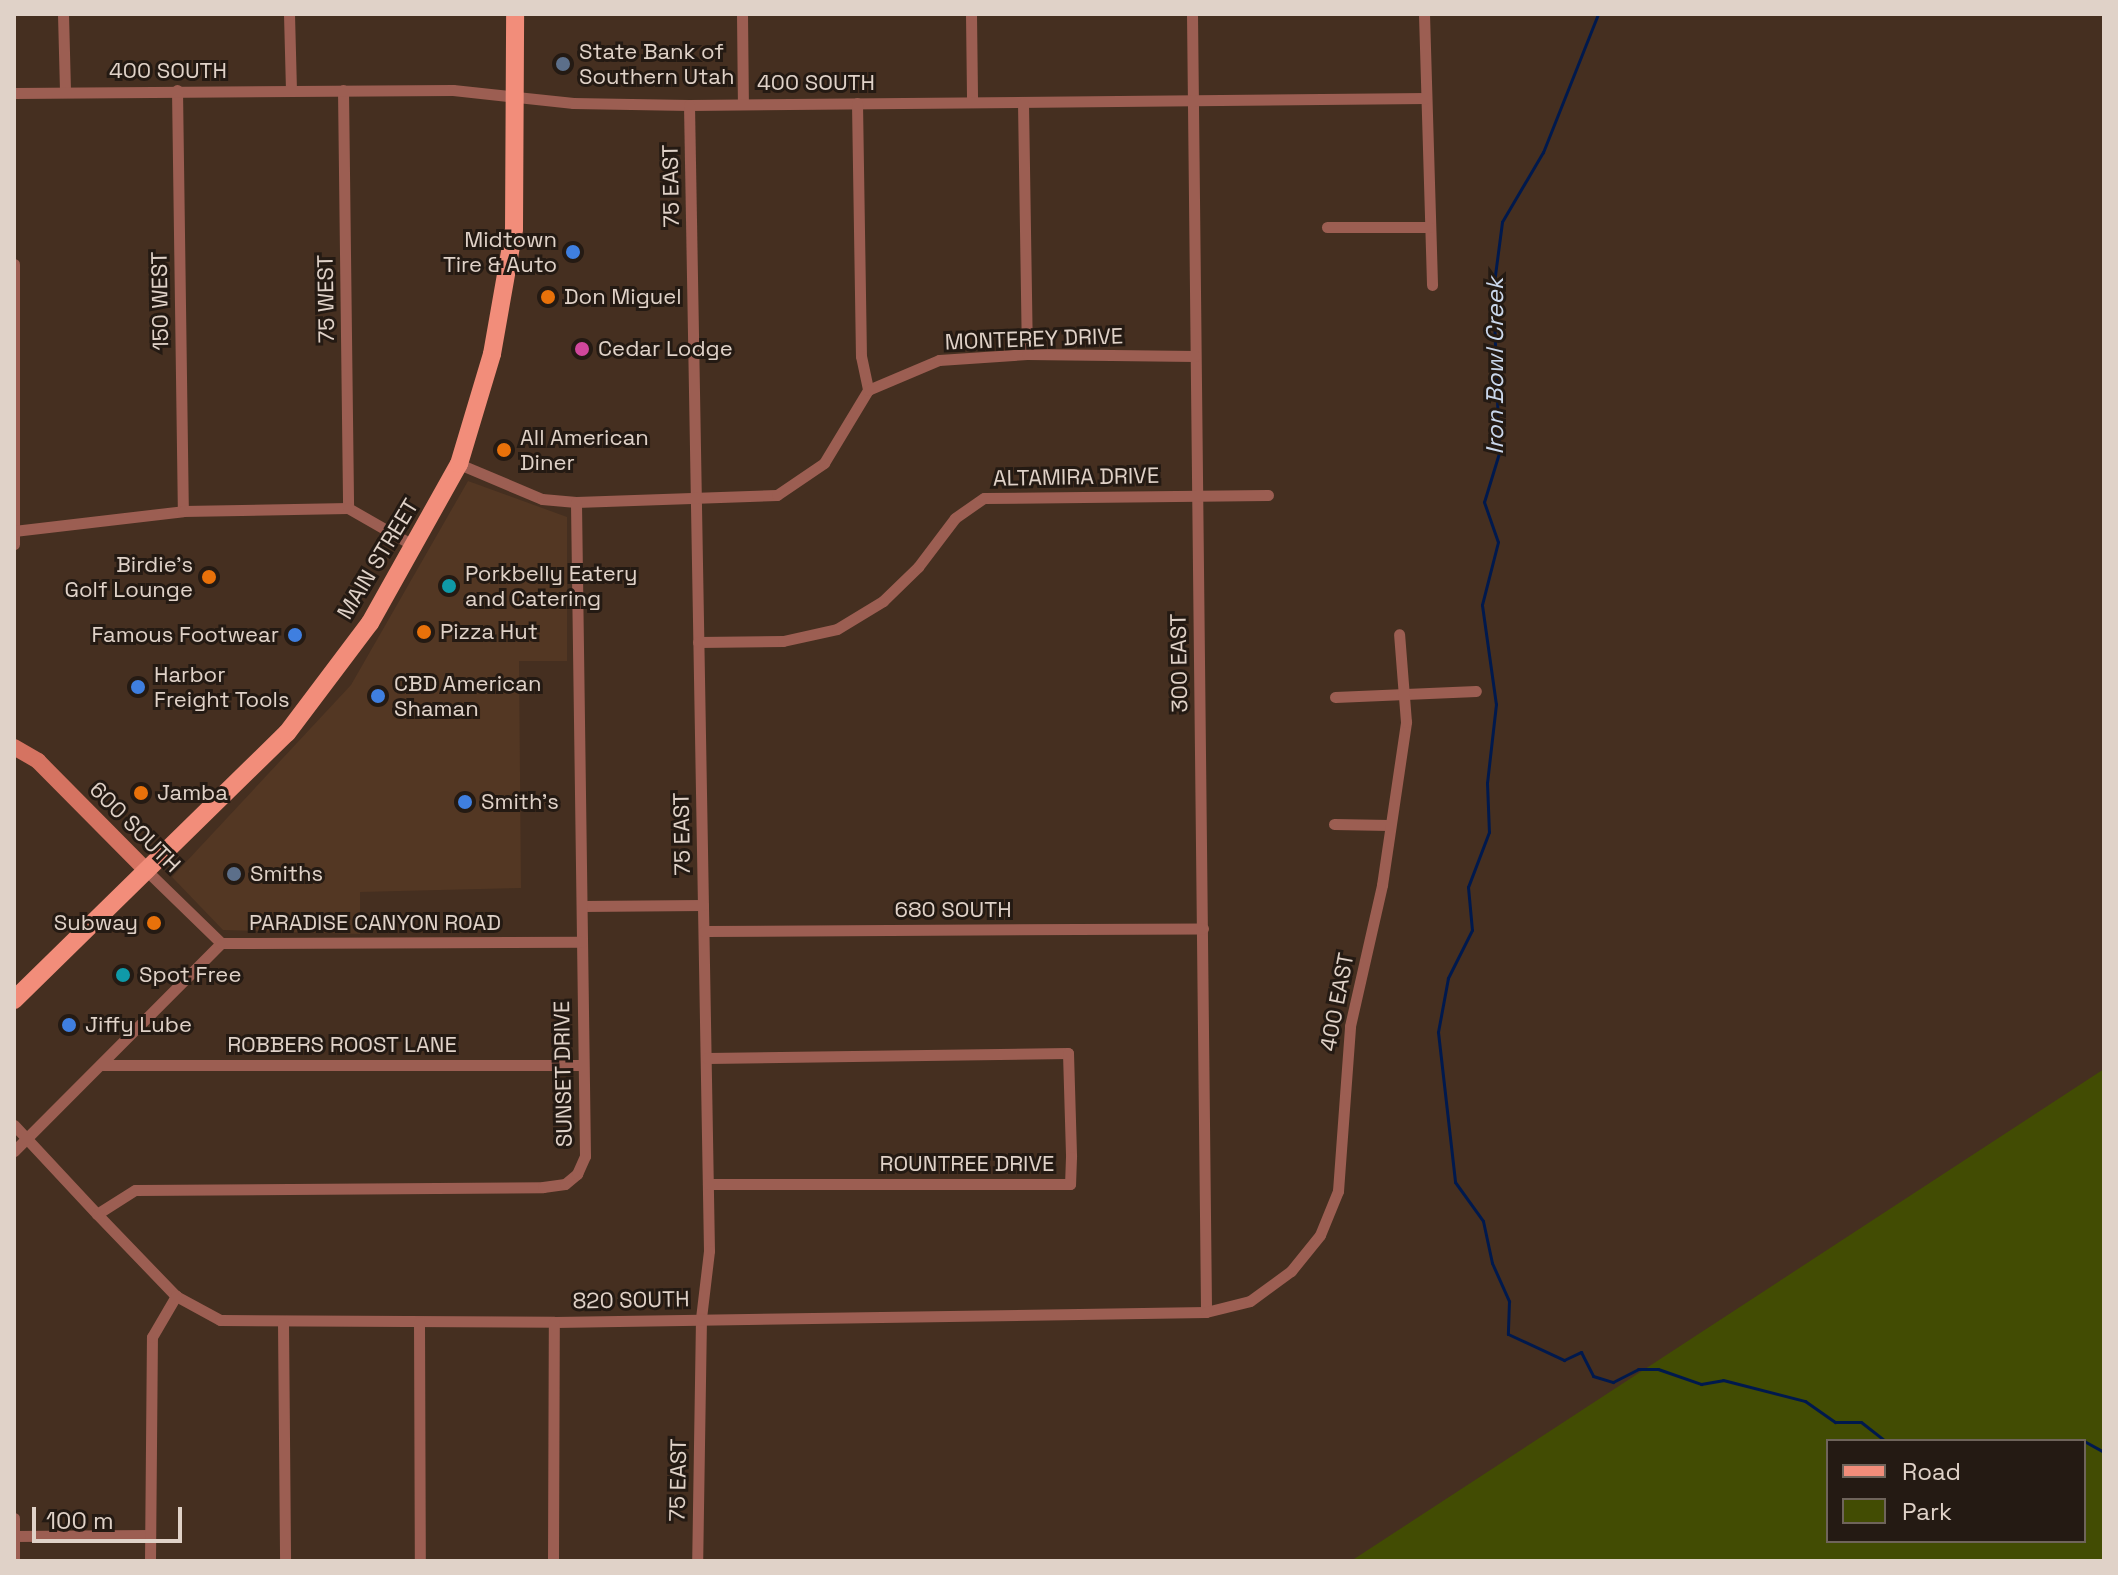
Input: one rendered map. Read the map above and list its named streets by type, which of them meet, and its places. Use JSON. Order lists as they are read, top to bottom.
{
  "streets": {
    "main road": ["MAIN STREET", "600 SOUTH"],
    "street": [
      "400 SOUTH",
      "75 EAST",
      "75 WEST",
      "150 WEST",
      "MONTEREY DRIVE",
      "ALTAMIRA DRIVE",
      "300 EAST",
      "680 SOUTH",
      "PARADISE CANYON ROAD",
      "400 EAST",
      "ROBBERS ROOST LANE",
      "SUNSET DRIVE",
      "ROUNTREE DRIVE",
      "820 SOUTH"
    ]
  },
  "crossings": [
    ["400 SOUTH", "75 EAST"],
    ["400 SOUTH", "75 WEST"],
    ["400 SOUTH", "150 WEST"],
    ["400 SOUTH", "MAIN STREET"],
    ["400 SOUTH", "300 EAST"],
    ["75 EAST", "ALTAMIRA DRIVE"],
    ["75 EAST", "680 SOUTH"],
    ["75 EAST", "ROUNTREE DRIVE"],
    ["75 EAST", "820 SOUTH"],
    ["MONTEREY DRIVE", "300 EAST"],
    ["ALTAMIRA DRIVE", "300 EAST"],
    ["MAIN STREET", "600 SOUTH"],
    ["300 EAST", "680 SOUTH"],
    ["300 EAST", "400 EAST"],
    ["300 EAST", "820 SOUTH"],
    ["600 SOUTH", "PARADISE CANYON ROAD"],
    ["PARADISE CANYON ROAD", "ROBBERS ROOST LANE"],
    ["PARADISE CANYON ROAD", "SUNSET DRIVE"],
    ["400 EAST", "820 SOUTH"],
    ["ROBBERS ROOST LANE", "SUNSET DRIVE"],
    ["SUNSET DRIVE", "820 SOUTH"]
  ],
  "water": ["Iron Bowl Creek"],
  "places": [
    "State Bank of Southern Utah",
    "Midtown Tire & Auto",
    "Don Miguel",
    "Cedar Lodge",
    "All American Diner",
    "Birdie's Golf Lounge",
    "Porkbelly Eatery and Catering",
    "Pizza Hut",
    "Famous Footwear",
    "Harbor Freight Tools",
    "CBD American Shaman",
    "Jamba",
    "Smith's",
    "Smiths",
    "Subway",
    "Spot Free",
    "Jiffy Lube"
  ],
  "legend": ["Road", "Park"],
  "scale_bar": "100 m"
}
